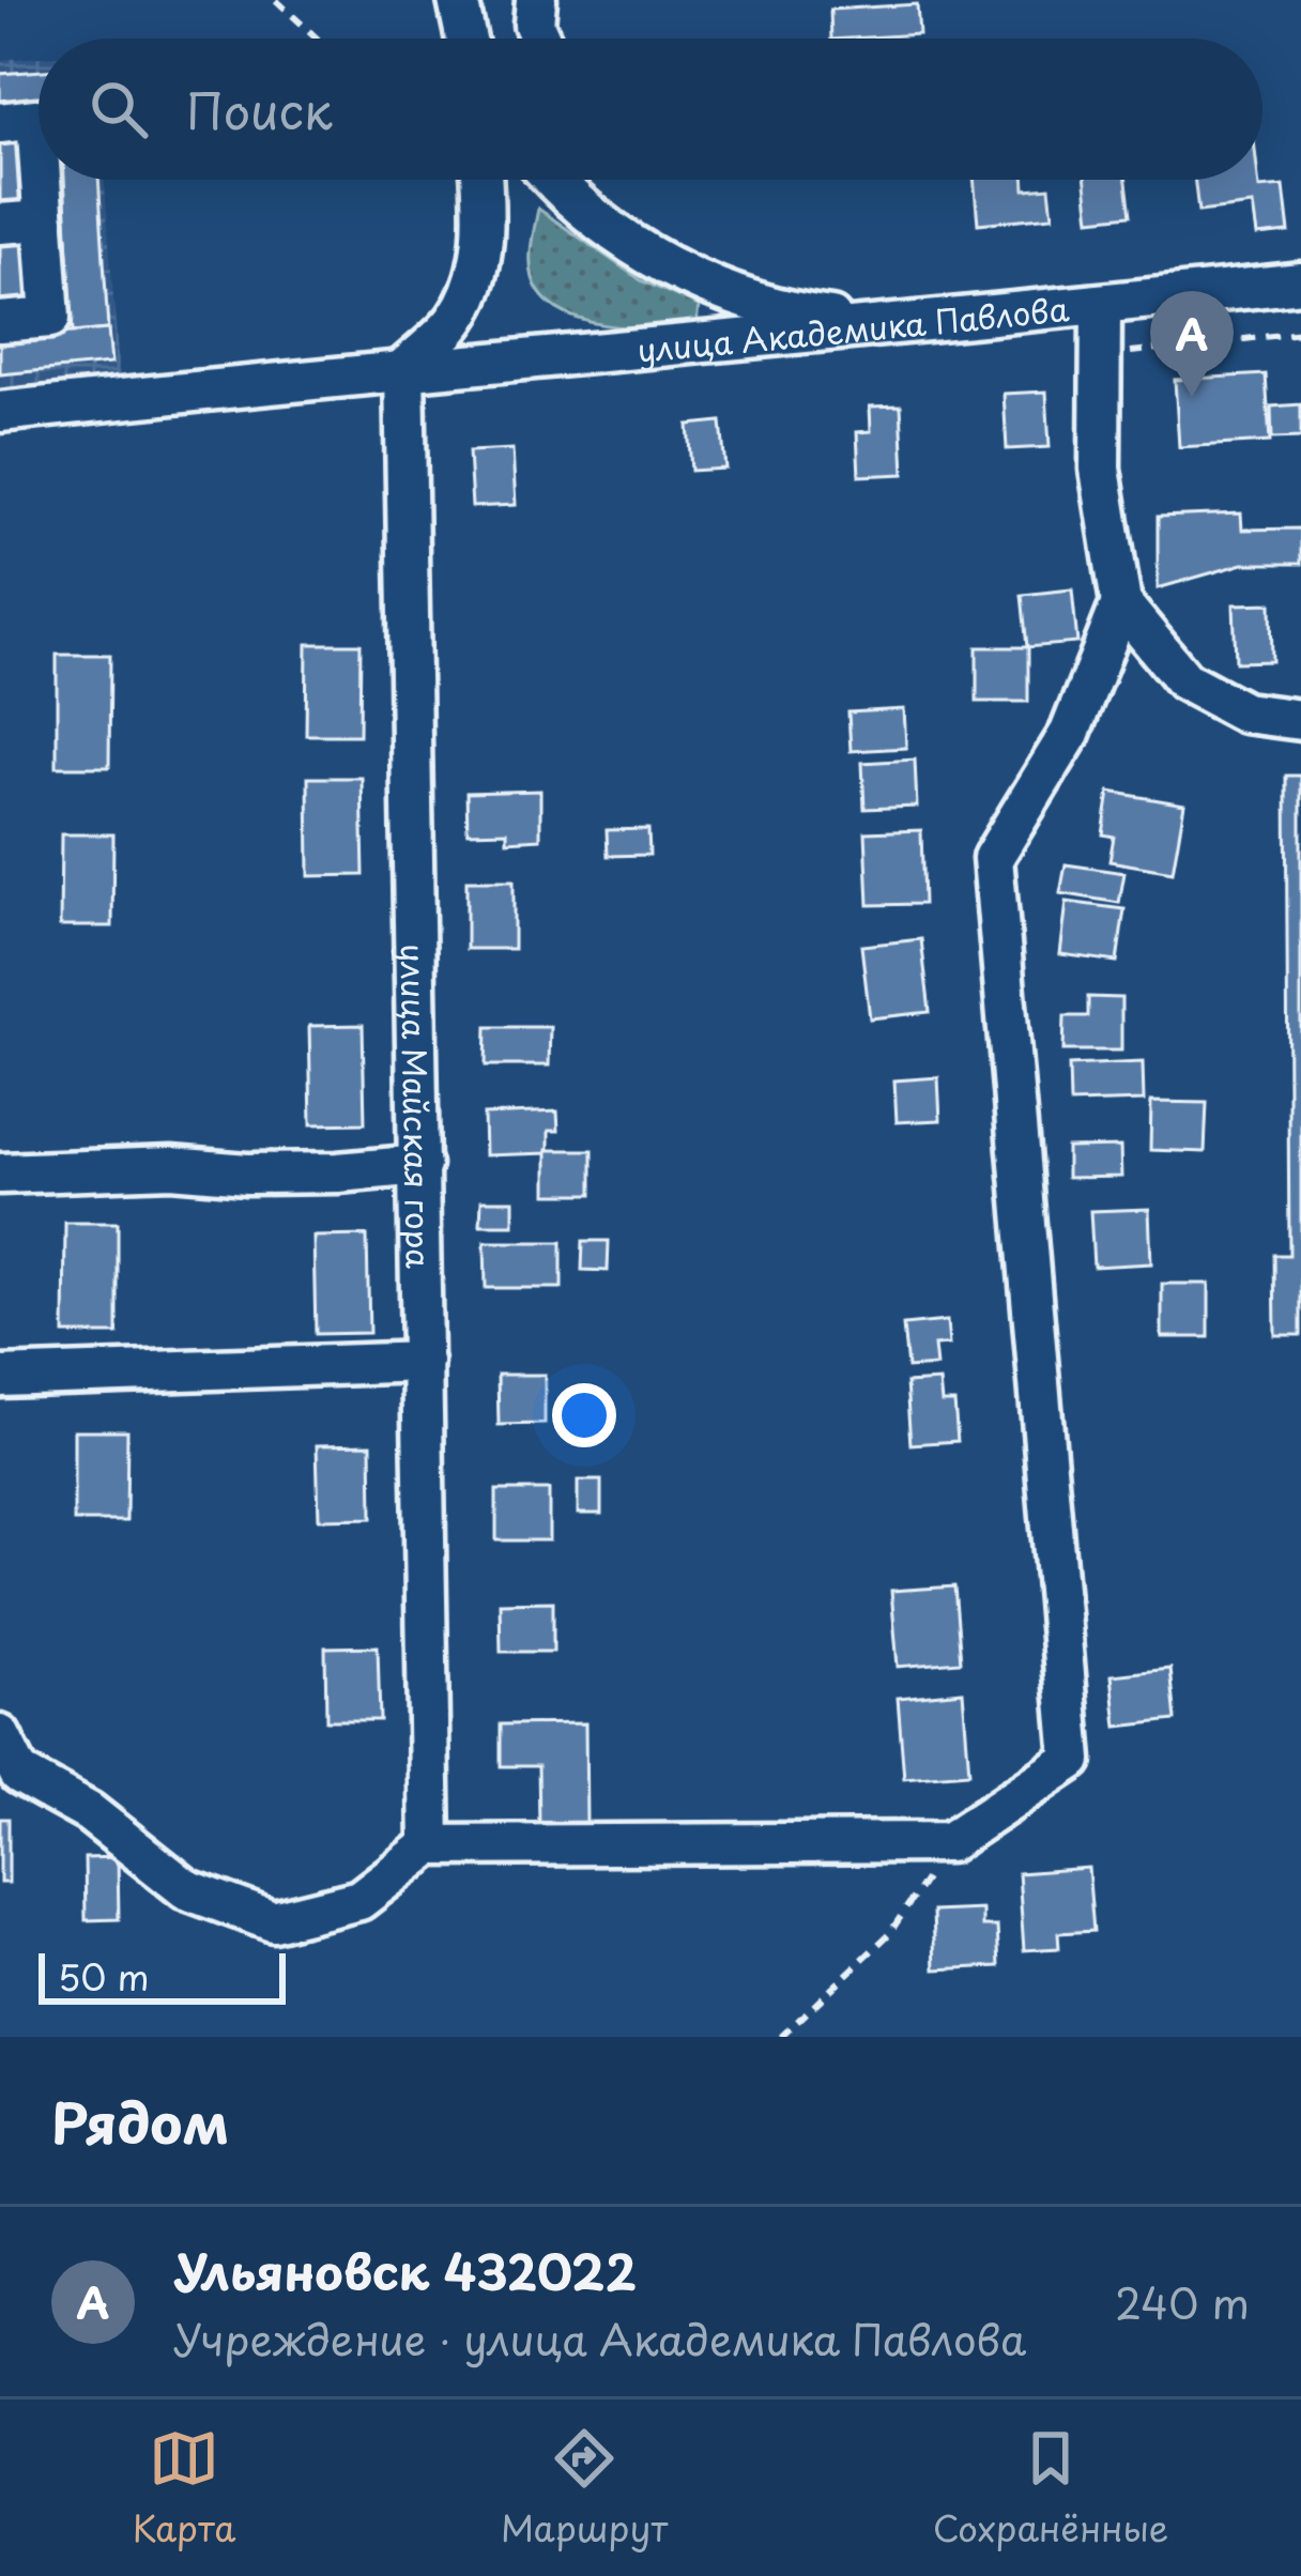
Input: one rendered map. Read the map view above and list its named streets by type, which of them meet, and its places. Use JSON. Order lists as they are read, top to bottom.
{
  "streets": {
    "street": ["улица Академика Павлова", "улица Майская гора"]
  },
  "crossings": [
    ["улица Академика Павлова", "улица Майская гора"]
  ],
  "scale_bar": "50 m",
  "page": {
    "search": "Поиск",
    "pins": "A",
    "scale": "50 m",
    "heading": "Рядом",
    "list": [
      {
        "mark": "A",
        "name": "Ульяновск 432022",
        "note": "Учреждение · улица Академика Павлова",
        "value": "240 m"
      }
    ],
    "nav": ["Карта", "Маршрут", "Сохранённые"]
  }
}
